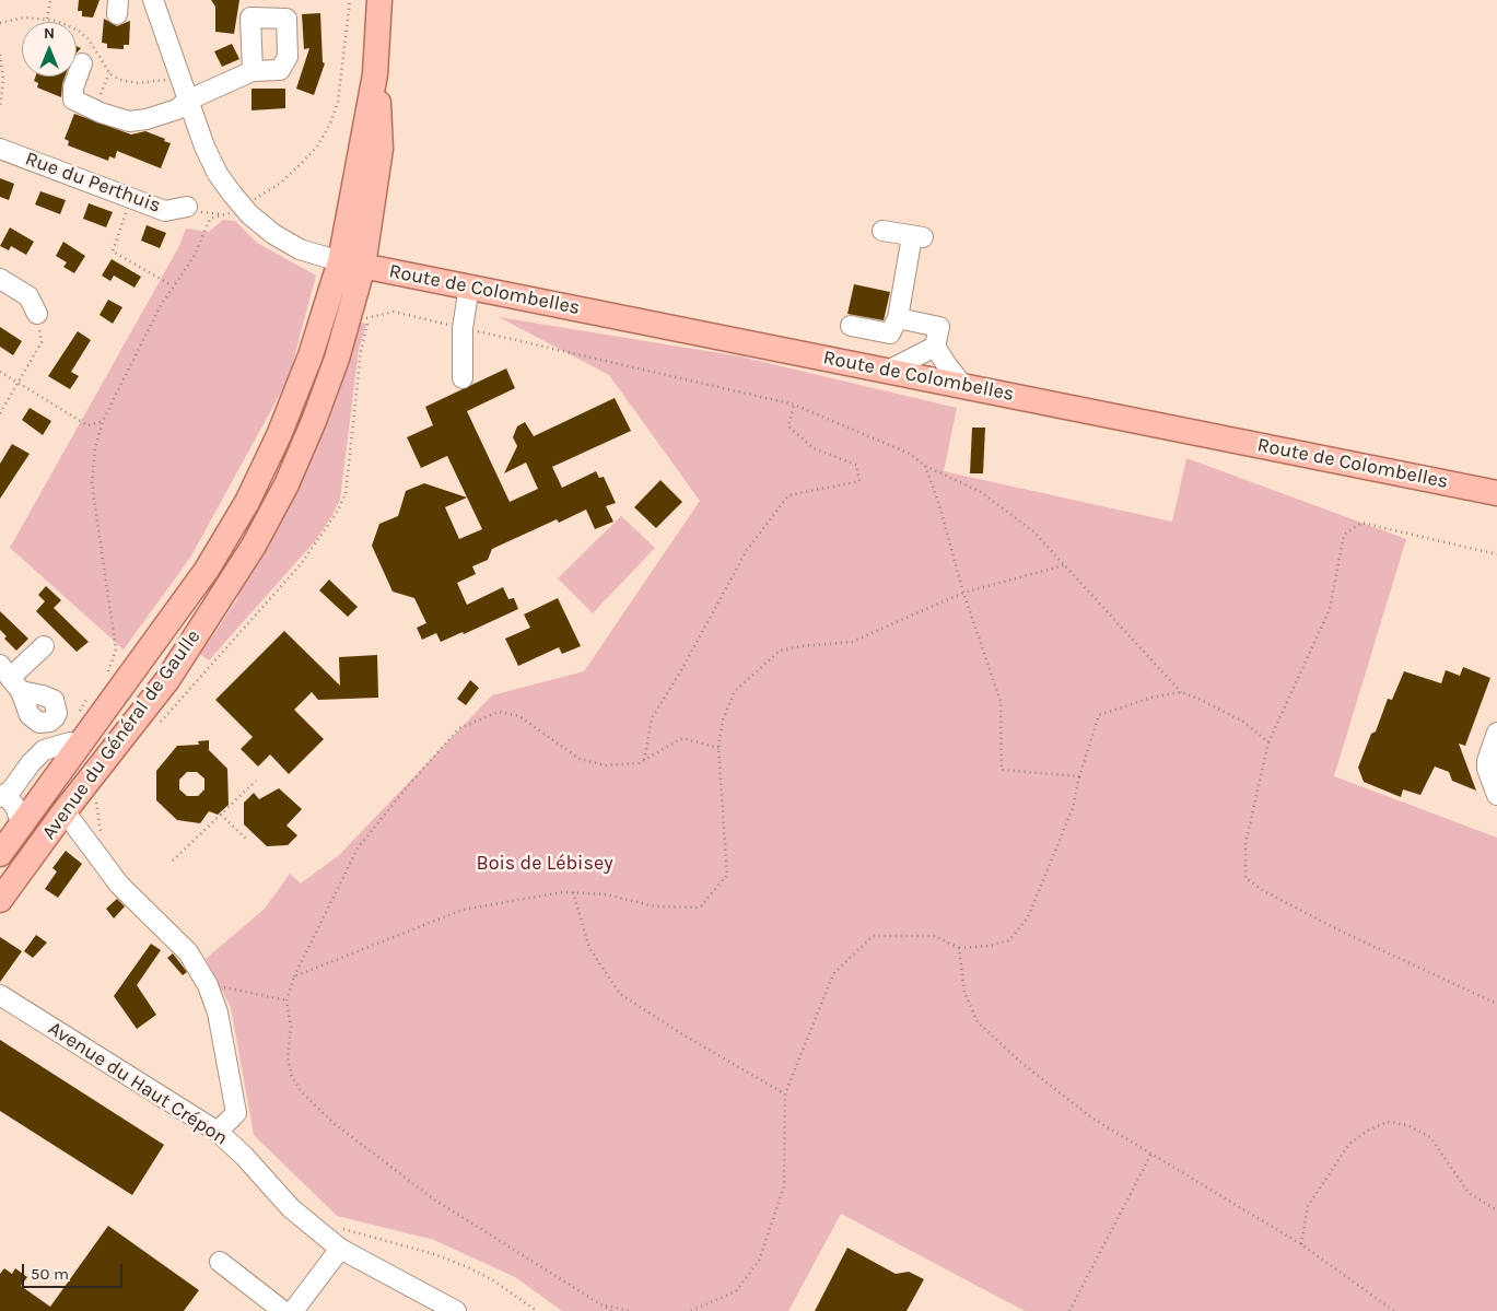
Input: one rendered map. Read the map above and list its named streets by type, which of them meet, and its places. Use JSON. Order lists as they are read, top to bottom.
{
  "streets": {
    "main road": ["Route de Colombelles", "Avenue du Général de Gaulle"],
    "street": ["Rue du Perthuis", "Avenue du Haut Crépon"]
  },
  "crossings": [
    ["Route de Colombelles", "Avenue du Général de Gaulle"]
  ],
  "parks": ["Bois de Lébisey"],
  "scale_bar": "50 m",
  "north": "top"
}
